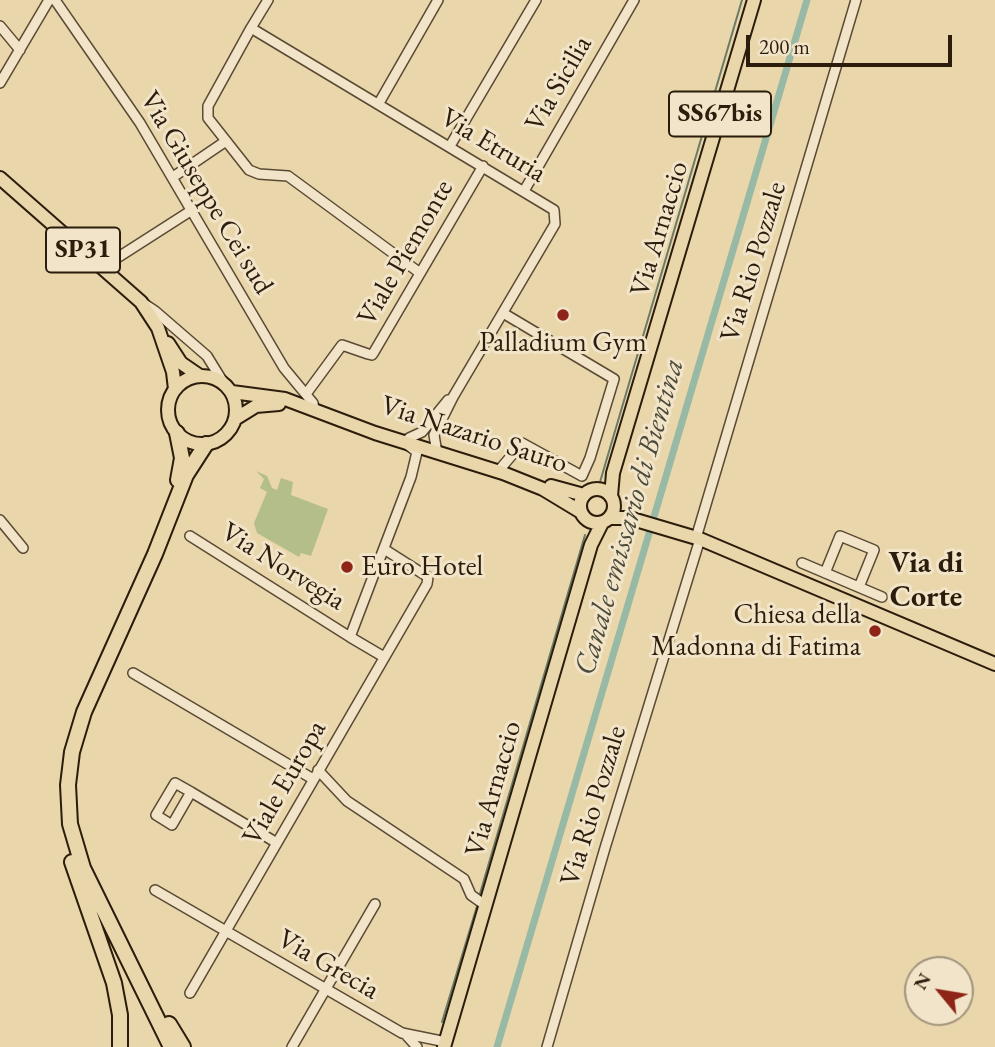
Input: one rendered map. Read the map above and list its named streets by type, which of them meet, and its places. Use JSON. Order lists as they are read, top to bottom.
{
  "streets": {
    "main road": [
      "SS67bis",
      "Via Arnaccio",
      "SP31",
      "Via Nazario Sauro"
    ],
    "street": [
      "Via Sicilia",
      "Via Etruria",
      "Via Giuseppe Cei sud",
      "Viale Piemonte",
      "Via Rio Pozzale",
      "Via Norvegia",
      "Viale Europa",
      "Via Grecia"
    ]
  },
  "crossings": [
    ["Via Sicilia", "Via Etruria"],
    ["SS67bis", "Via Arnaccio"],
    ["SS67bis", "Via Nazario Sauro"],
    ["Via Etruria", "Viale Piemonte"],
    ["Via Etruria", "Via Nazario Sauro"],
    ["Via Giuseppe Cei sud", "Viale Piemonte"],
    ["Via Giuseppe Cei sud", "Via Nazario Sauro"],
    ["Via Arnaccio", "Via Nazario Sauro"],
    ["Via Arnaccio", "Via Grecia"],
    ["Viale Piemonte", "Via Nazario Sauro"],
    ["Viale Europa", "Via Grecia"]
  ],
  "districts": ["Via di Corte"],
  "water": ["Canale emissario di Bientina"],
  "places": ["Palladium Gym", "Euro Hotel", "Chiesa della Madonna di Fatima"],
  "scale_bar": "200 m",
  "north": "top left"
}
